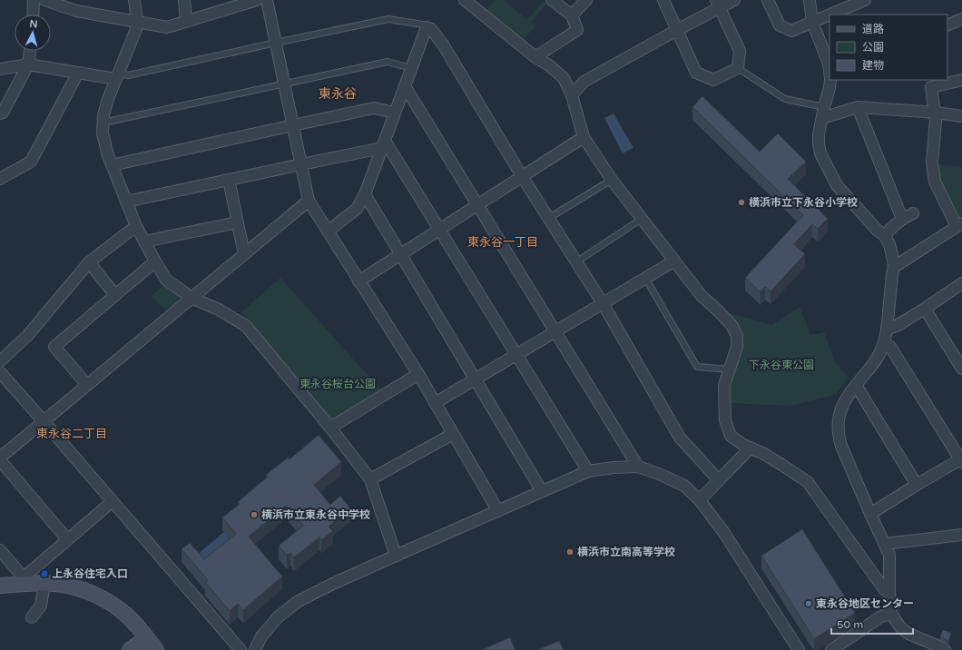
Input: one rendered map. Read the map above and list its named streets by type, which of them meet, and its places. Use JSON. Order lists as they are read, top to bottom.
{
  "districts": ["東永谷", "東永谷一丁目", "東永谷二丁目"],
  "parks": ["下永谷東公園", "東永谷桜台公園"],
  "places": {
    "other": [
      "横浜市立下永谷小学校",
      "横浜市立東永谷中学校",
      "横浜市立南高等学校",
      "東永谷地区センター"
    ],
    "transit": ["上永谷住宅入口"]
  },
  "legend": ["道路", "公園", "建物"],
  "scale_bar": "50 m",
  "north": "top"
}
